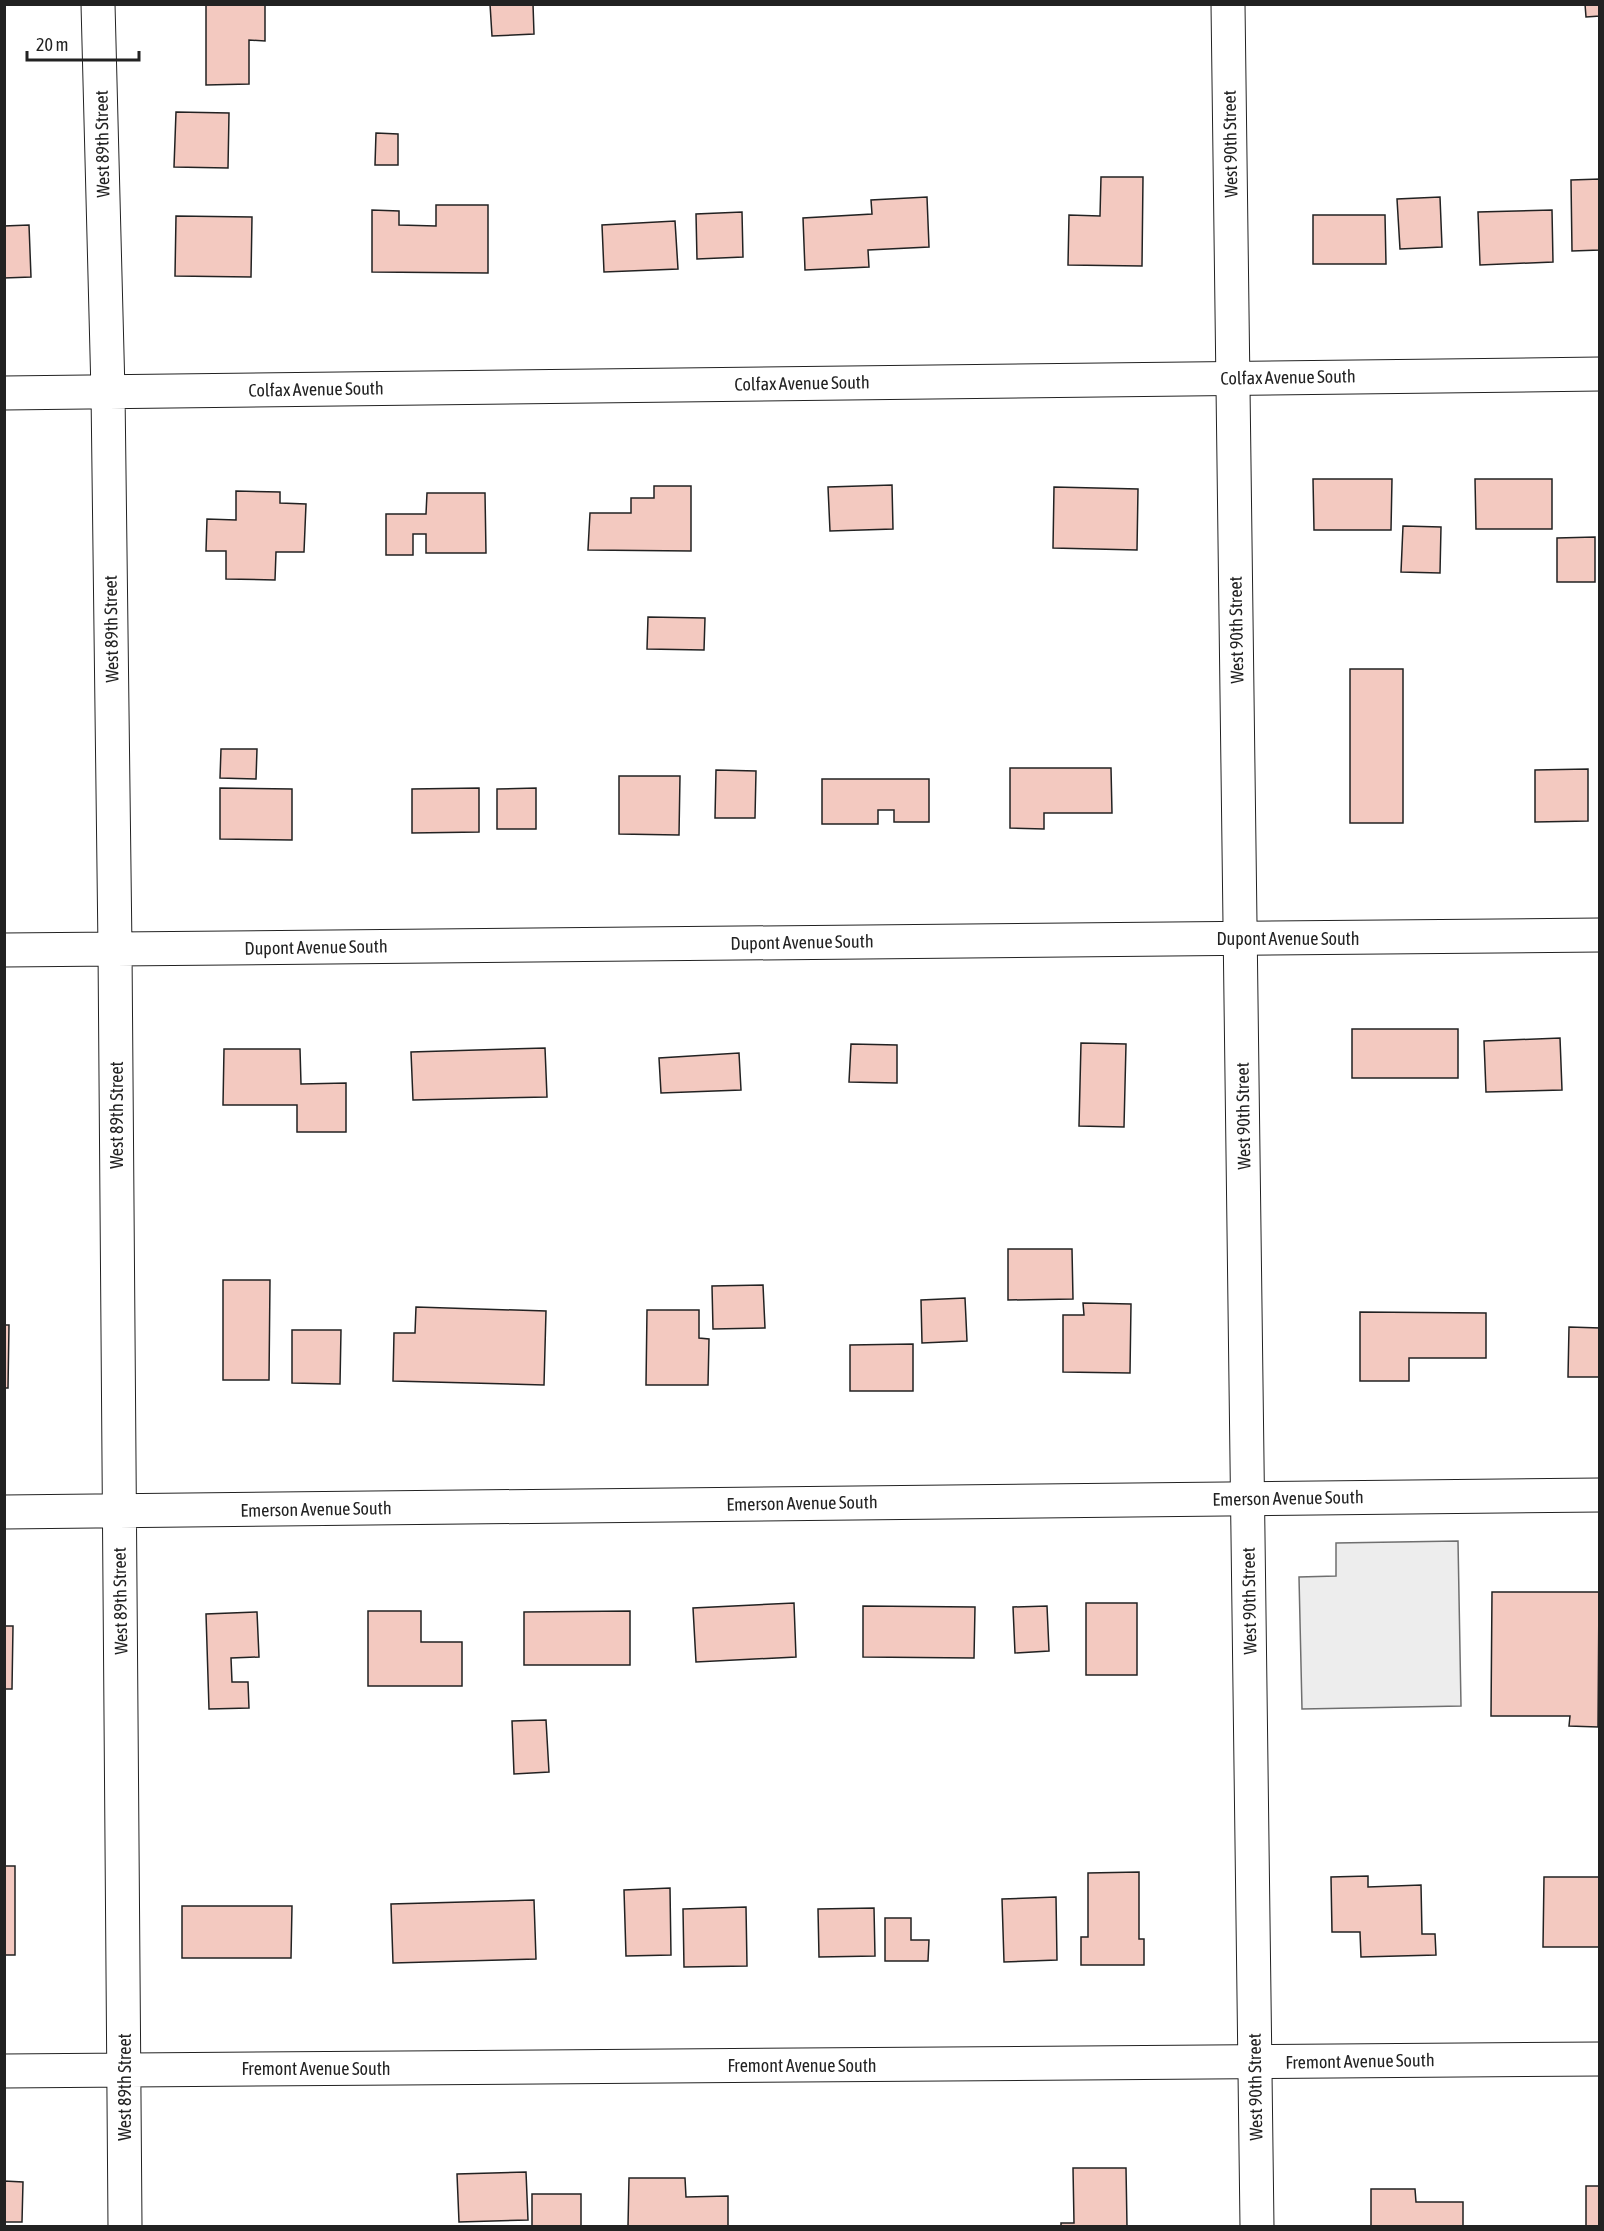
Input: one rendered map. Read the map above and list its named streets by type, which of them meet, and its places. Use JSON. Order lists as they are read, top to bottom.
{
  "streets": {
    "street": [
      "West 89th Street",
      "West 90th Street",
      "Colfax Avenue South",
      "Dupont Avenue South",
      "Emerson Avenue South",
      "Fremont Avenue South"
    ]
  },
  "crossings": [
    ["West 89th Street", "Colfax Avenue South"],
    ["West 89th Street", "Dupont Avenue South"],
    ["West 89th Street", "Emerson Avenue South"],
    ["West 89th Street", "Fremont Avenue South"],
    ["West 90th Street", "Colfax Avenue South"],
    ["West 90th Street", "Dupont Avenue South"],
    ["West 90th Street", "Emerson Avenue South"],
    ["West 90th Street", "Fremont Avenue South"]
  ],
  "scale_bar": "20 m"
}
